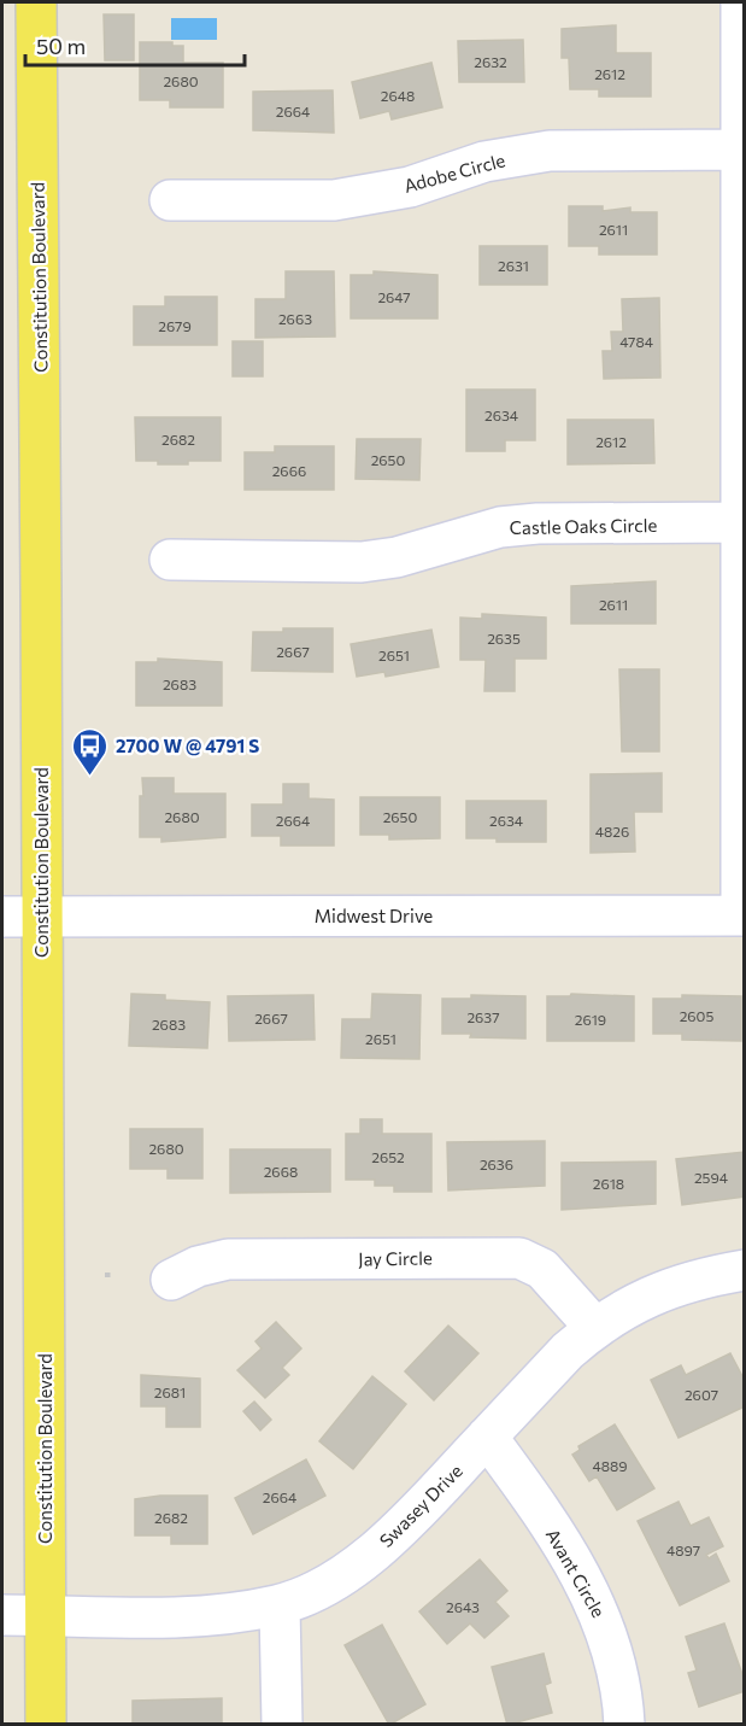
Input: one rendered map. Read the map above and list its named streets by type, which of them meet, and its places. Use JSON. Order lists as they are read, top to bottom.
{
  "streets": {
    "main road": ["Constitution Boulevard"],
    "street": [
      "Adobe Circle",
      "Castle Oaks Circle",
      "Midwest Drive",
      "Jay Circle",
      "Swasey Drive",
      "Avant Circle"
    ]
  },
  "crossings": [
    ["Constitution Boulevard", "Midwest Drive"],
    ["Constitution Boulevard", "Swasey Drive"],
    ["Jay Circle", "Swasey Drive"],
    ["Swasey Drive", "Avant Circle"]
  ],
  "places": {
    "bus stop": ["2700 W @ 4791 S"]
  },
  "house_numbers": [
    "2632",
    "2612",
    "2680",
    "2648",
    "2664",
    "2611",
    "2631",
    "2647",
    "2663",
    "2679",
    "4784",
    "2634",
    "2682",
    "2612",
    "2650",
    "2666",
    "2611",
    "2635",
    "2667",
    "2651",
    "2683",
    "2680",
    "2650",
    "2664",
    "2634",
    "4826",
    "2605",
    "2637",
    "2667",
    "2619",
    "2683",
    "2651",
    "2680",
    "2652",
    "2636",
    "2668",
    "2594",
    "2618",
    "2681",
    "2607",
    "4889",
    "2664",
    "2682",
    "4897",
    "2643"
  ],
  "scale_bar": "50 m"
}
